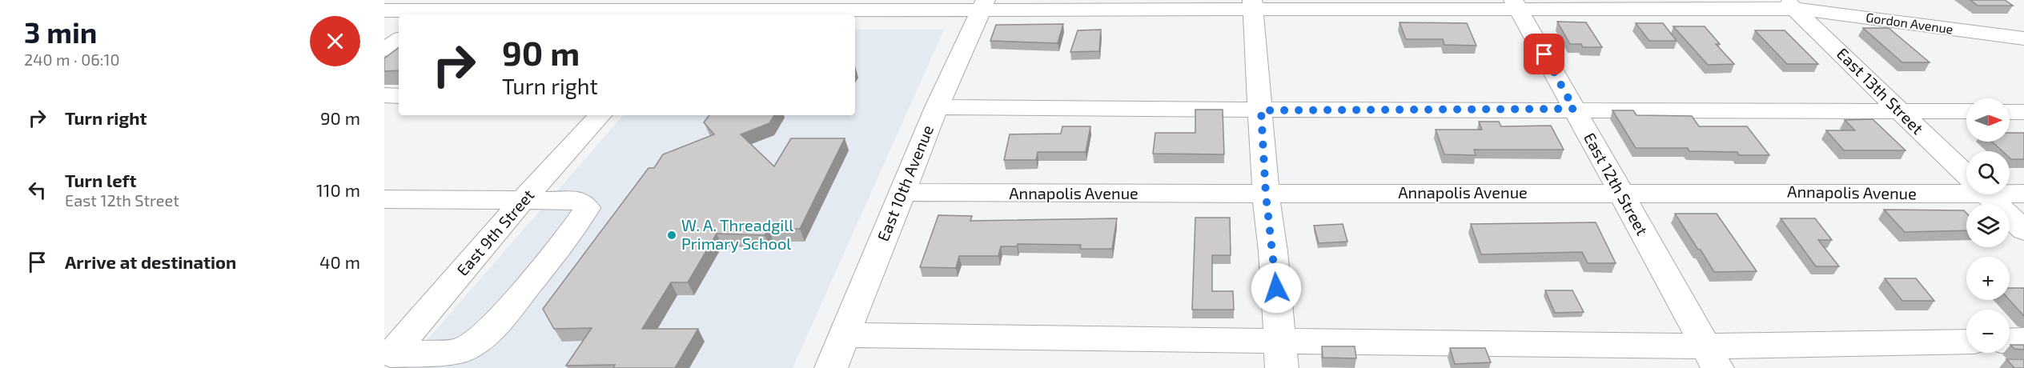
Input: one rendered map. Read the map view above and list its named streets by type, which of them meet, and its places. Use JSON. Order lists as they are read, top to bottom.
{
  "streets": {
    "street": [
      "Gordon Avenue",
      "East 13th Street",
      "East 10th Avenue",
      "East 12th Street",
      "Annapolis Avenue",
      "East 9th Street"
    ]
  },
  "crossings": [
    ["Gordon Avenue", "East 13th Street"],
    ["Gordon Avenue", "East 10th Avenue"],
    ["Gordon Avenue", "East 12th Street"],
    ["East 10th Avenue", "Annapolis Avenue"],
    ["East 12th Street", "Annapolis Avenue"]
  ],
  "places": ["W. A. Threadgill Primary School"],
  "north": "right",
  "page": {
    "heading": ["3 min", "240 m · 06:10"],
    "turn": ["90 m", "Turn right"],
    "list": [
      {
        "name": "Turn right",
        "value": "90 m"
      },
      {
        "name": "Turn left",
        "note": "East 12th Street",
        "value": "110 m"
      },
      {
        "name": "Arrive at destination",
        "value": "40 m"
      }
    ],
    "map_buttons": ["+", "−"]
  }
}
